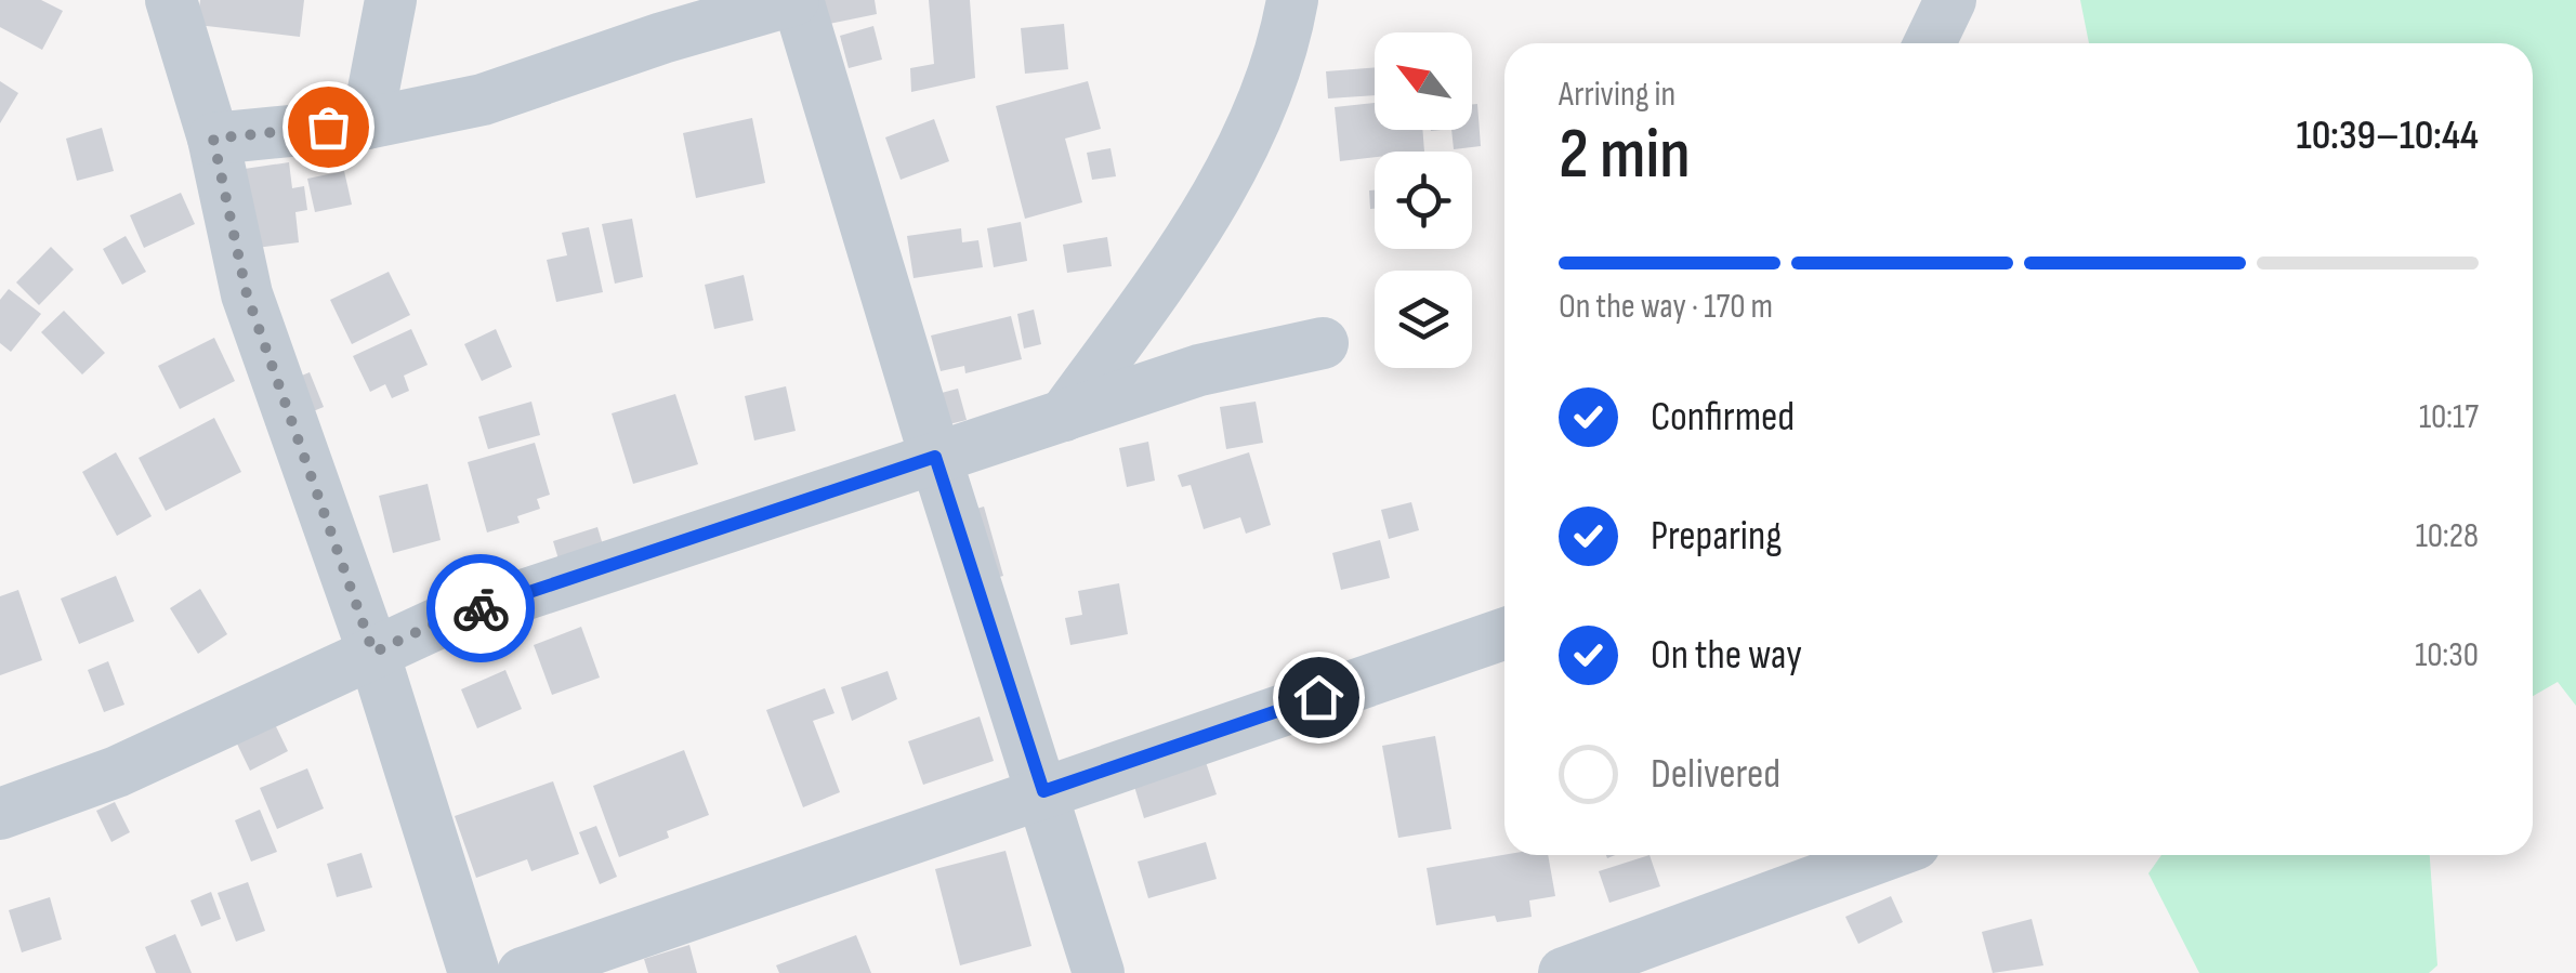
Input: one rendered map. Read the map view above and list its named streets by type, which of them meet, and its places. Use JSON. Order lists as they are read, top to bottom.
{
  "north": "top left",
  "page": {
    "heading": ["2 min", "Arriving in", "10:39–10:44"],
    "bar": "On the way · 170 m",
    "list": [
      ["Confirmed", "10:17"],
      ["Preparing", "10:28"],
      ["On the way", "10:30"],
      "Delivered"
    ]
  }
}
